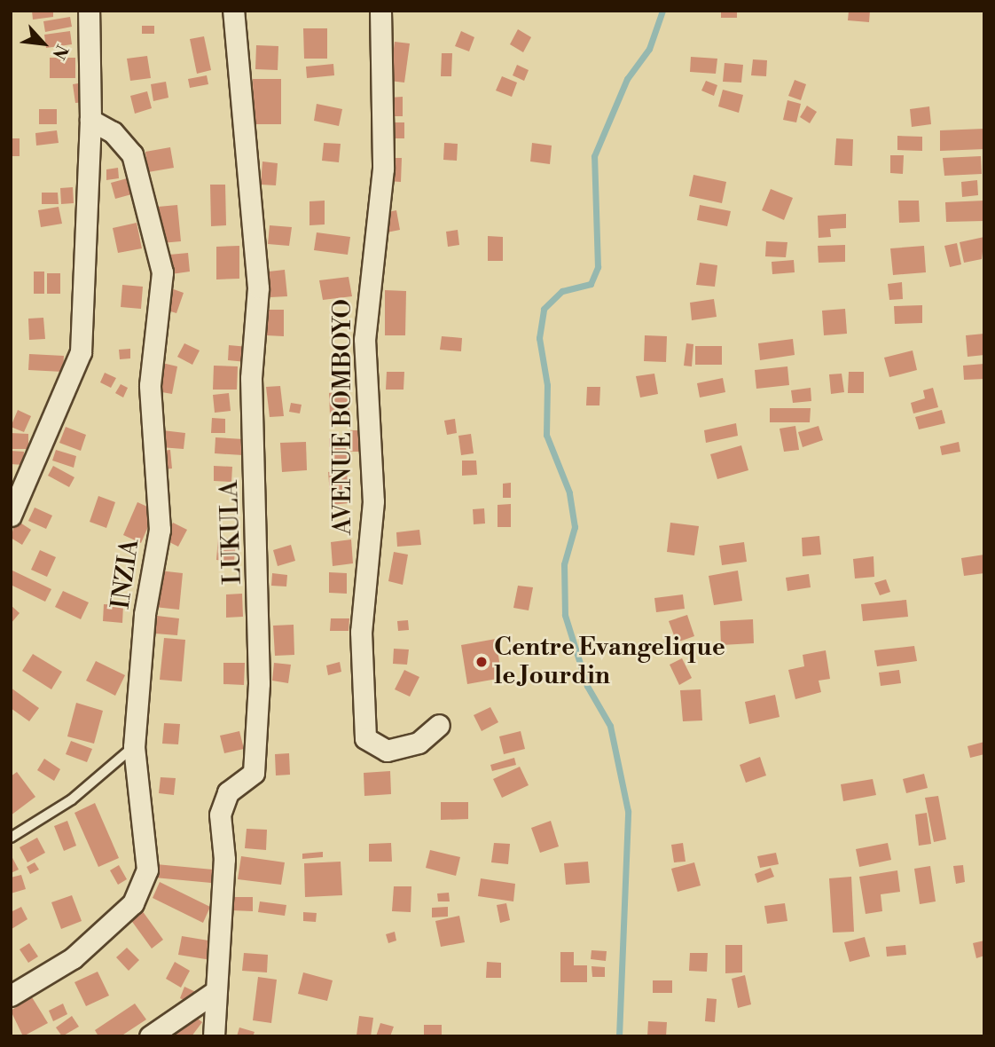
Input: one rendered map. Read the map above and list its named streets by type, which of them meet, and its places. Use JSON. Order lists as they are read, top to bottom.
{
  "streets": {
    "street": ["AVENUE BOMBOYO", "LUKULA", "INZIA"]
  },
  "places": ["Centre Evangelique le Jourdin"],
  "north": "bottom right"
}
